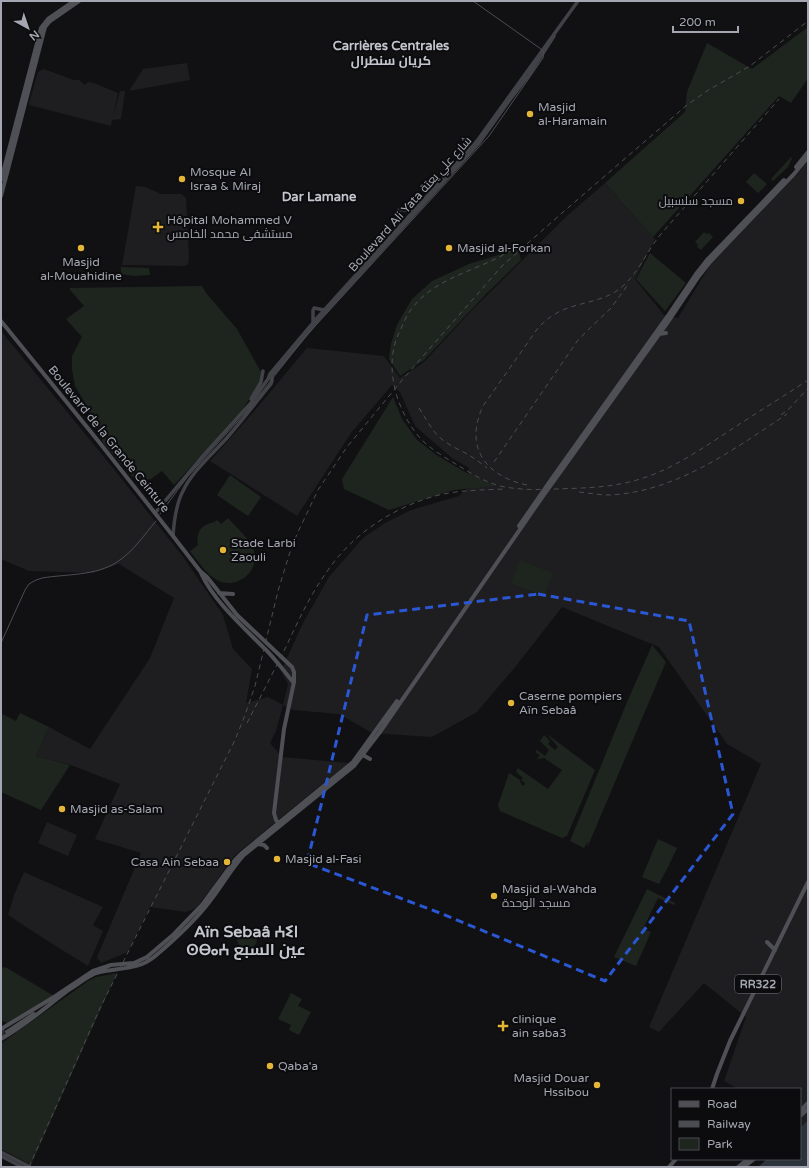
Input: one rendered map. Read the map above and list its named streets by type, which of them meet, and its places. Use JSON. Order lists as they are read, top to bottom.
{
  "streets": {
    "main road": ["Boulevard Ali Yata شارع علي يعتة", "Boulevard de la Grande Ceinture", "RR322"]
  },
  "crossings": [
    ["Boulevard Ali Yata شارع علي يعتة", "Boulevard de la Grande Ceinture"]
  ],
  "districts": ["Carrières Centrales كريان سنطرال", "Dar Lamane", "Aïn Sebaâ ⵄⵉⵏ ⵙⴱⴰⵄ عين السبع"],
  "places": {
    "other": [
      "Masjid al-Haramain",
      "Mosque Al Israa & Miraj",
      "مسجد سلسبيل",
      "Masjid al-Mouahidine",
      "Masjid al-Forkan",
      "Stade Larbi Zaouli",
      "Caserne pompiers Aïn Sebaâ",
      "Masjid as-Salam",
      "Masjid al-Fasi",
      "Casa Ain Sebaa",
      "Masjid al-Wahda مسجد الوحدة",
      "Qaba'a",
      "Masjid Douar Hssibou"
    ],
    "health": ["Hôpital Mohammed V مستشفى محمد الخامس", "clinique ain saba3"]
  },
  "legend": ["Road", "Railway", "Park"],
  "scale_bar": "200 m",
  "north": "bottom right"
}
